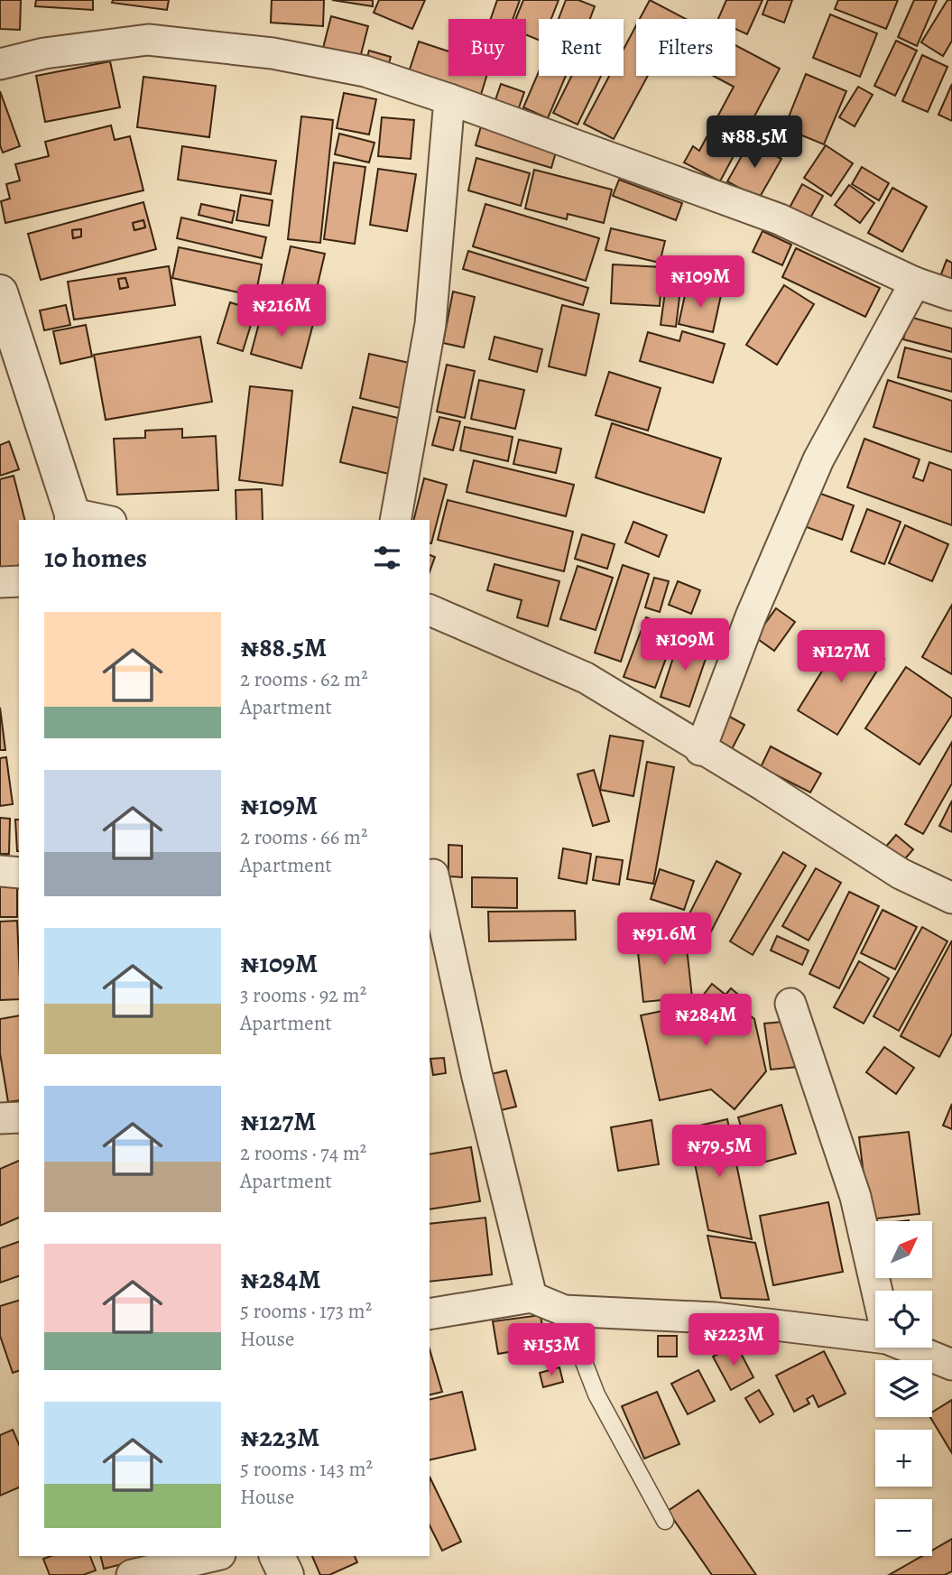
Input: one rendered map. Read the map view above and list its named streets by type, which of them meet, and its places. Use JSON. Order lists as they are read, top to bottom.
{
  "north": "top right",
  "page": {
    "chip": ["Buy", "Rent", "Filters"],
    "price": [
      "₦88.5M",
      "₦109M",
      "₦216M",
      "₦109M",
      "₦127M",
      "₦91.6M",
      "₦284M",
      "₦79.5M",
      "₦223M",
      "₦153M"
    ],
    "heading": "10 homes",
    "list": [
      {
        "name": "₦88.5M",
        "note": "2 rooms · 62 m² · Apartment"
      },
      {
        "name": "₦109M",
        "note": "2 rooms · 66 m² · Apartment"
      },
      {
        "name": "₦109M",
        "note": "3 rooms · 92 m² · Apartment"
      },
      {
        "name": "₦127M",
        "note": "2 rooms · 74 m² · Apartment"
      },
      {
        "name": "₦284M",
        "note": "5 rooms · 173 m² · House"
      },
      {
        "name": "₦223M",
        "note": "5 rooms · 143 m² · House"
      }
    ],
    "map_buttons": ["+", "−"]
  }
}
